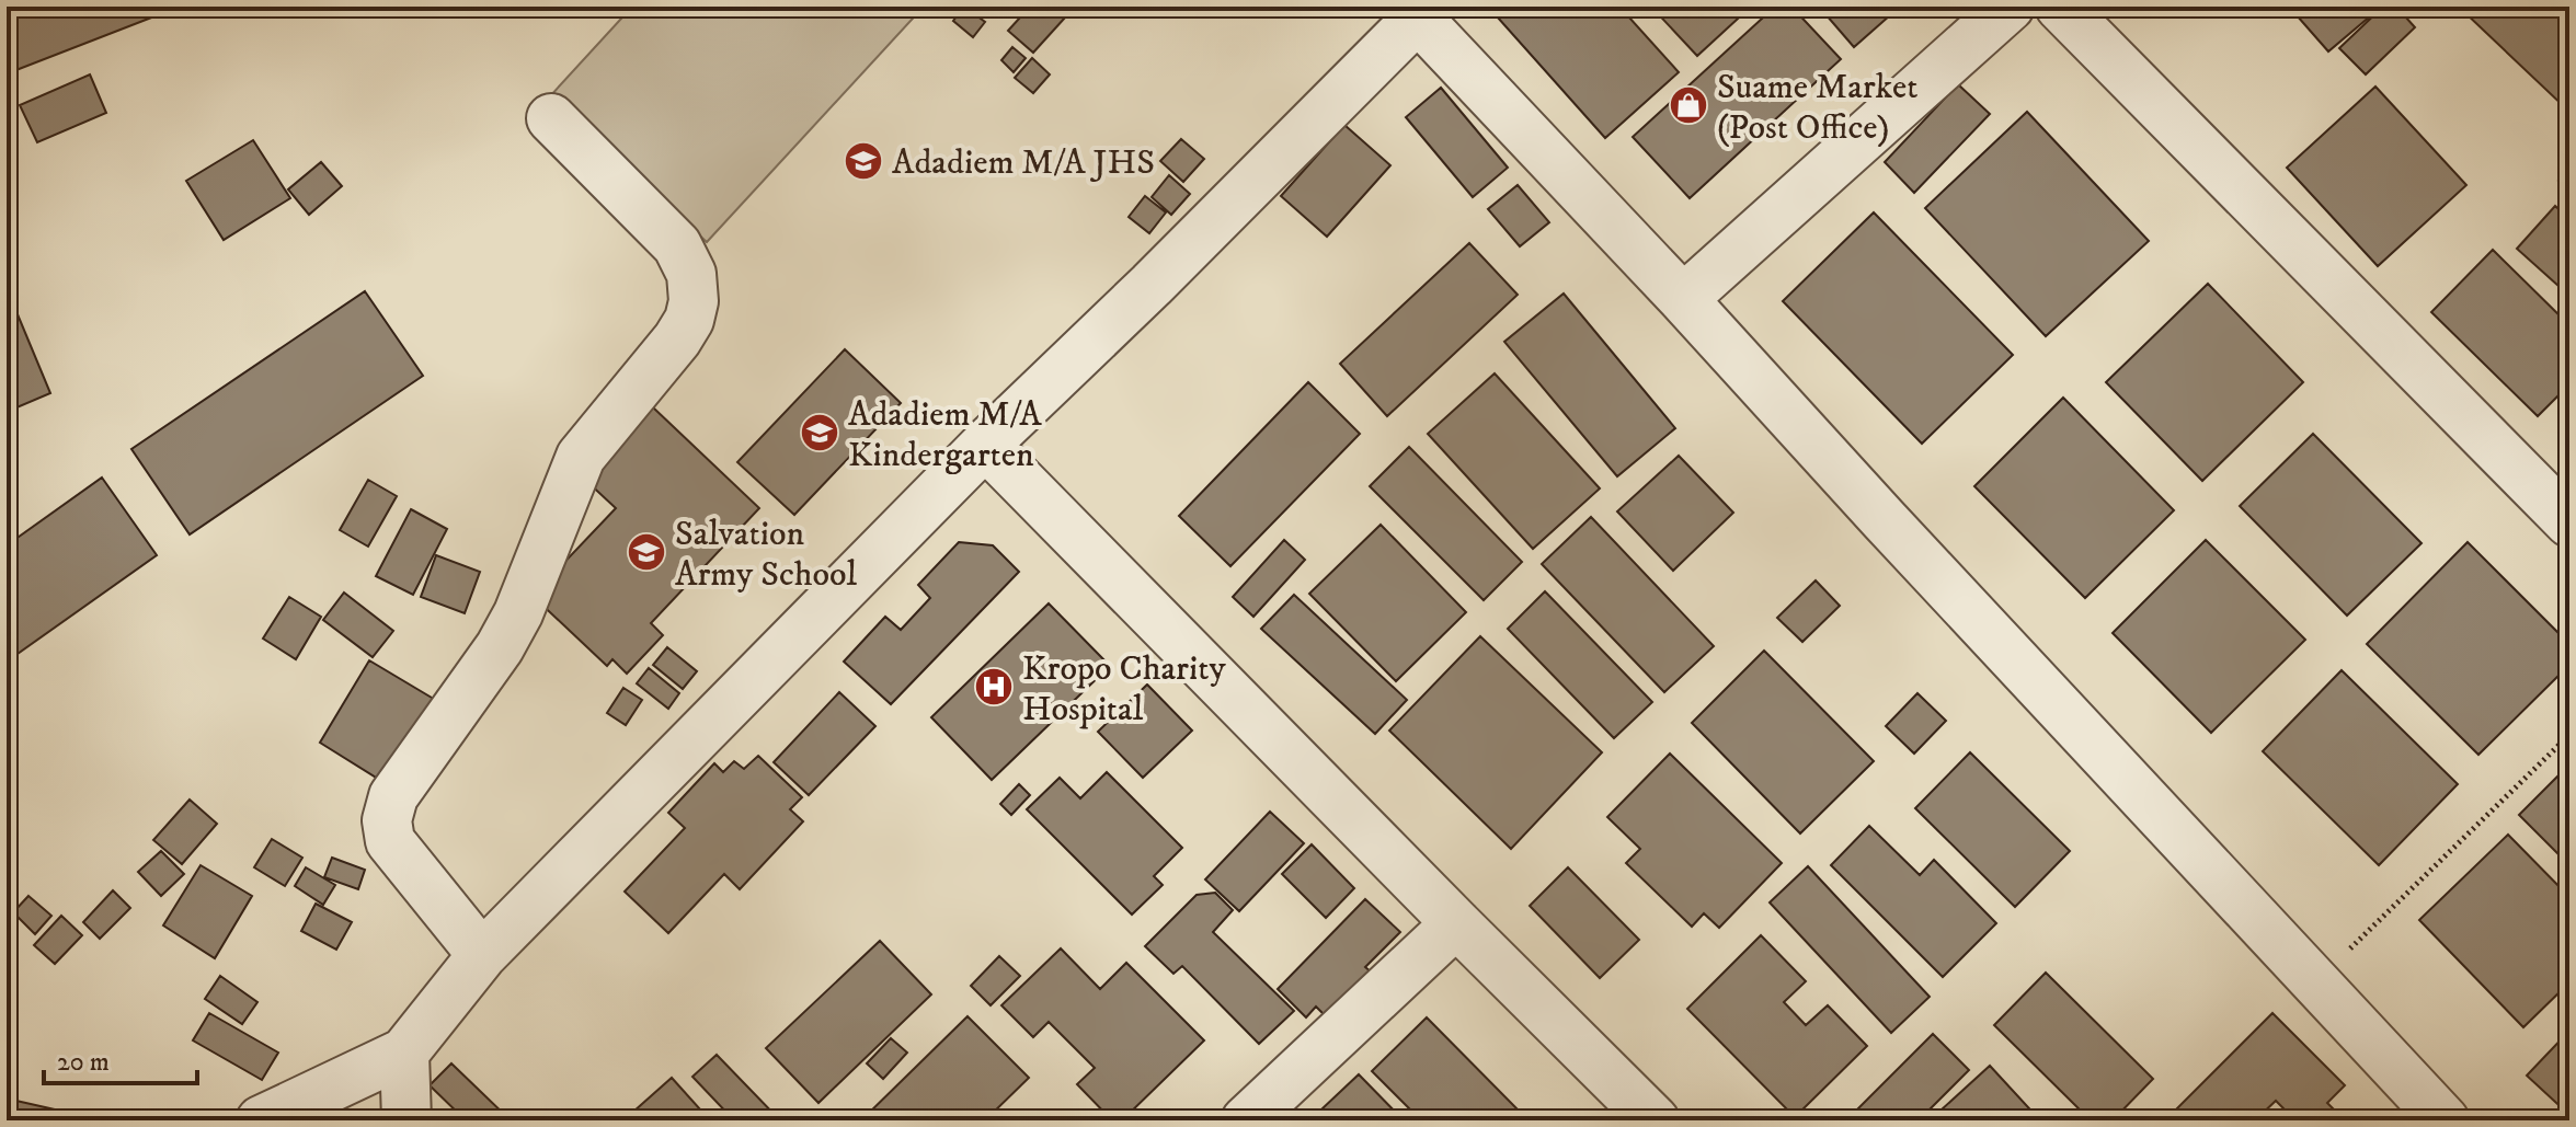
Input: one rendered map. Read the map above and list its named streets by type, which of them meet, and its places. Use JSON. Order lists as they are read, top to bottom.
{
  "places": {
    "shop": ["Suame Market (Post Office)"],
    "school or university": ["Adadiem M/A JHS", "Adadiem M/A Kindergarten", "Salvation Army School"],
    "hospital": ["Kropo Charity Hospital"]
  },
  "scale_bar": "20 m"
}
